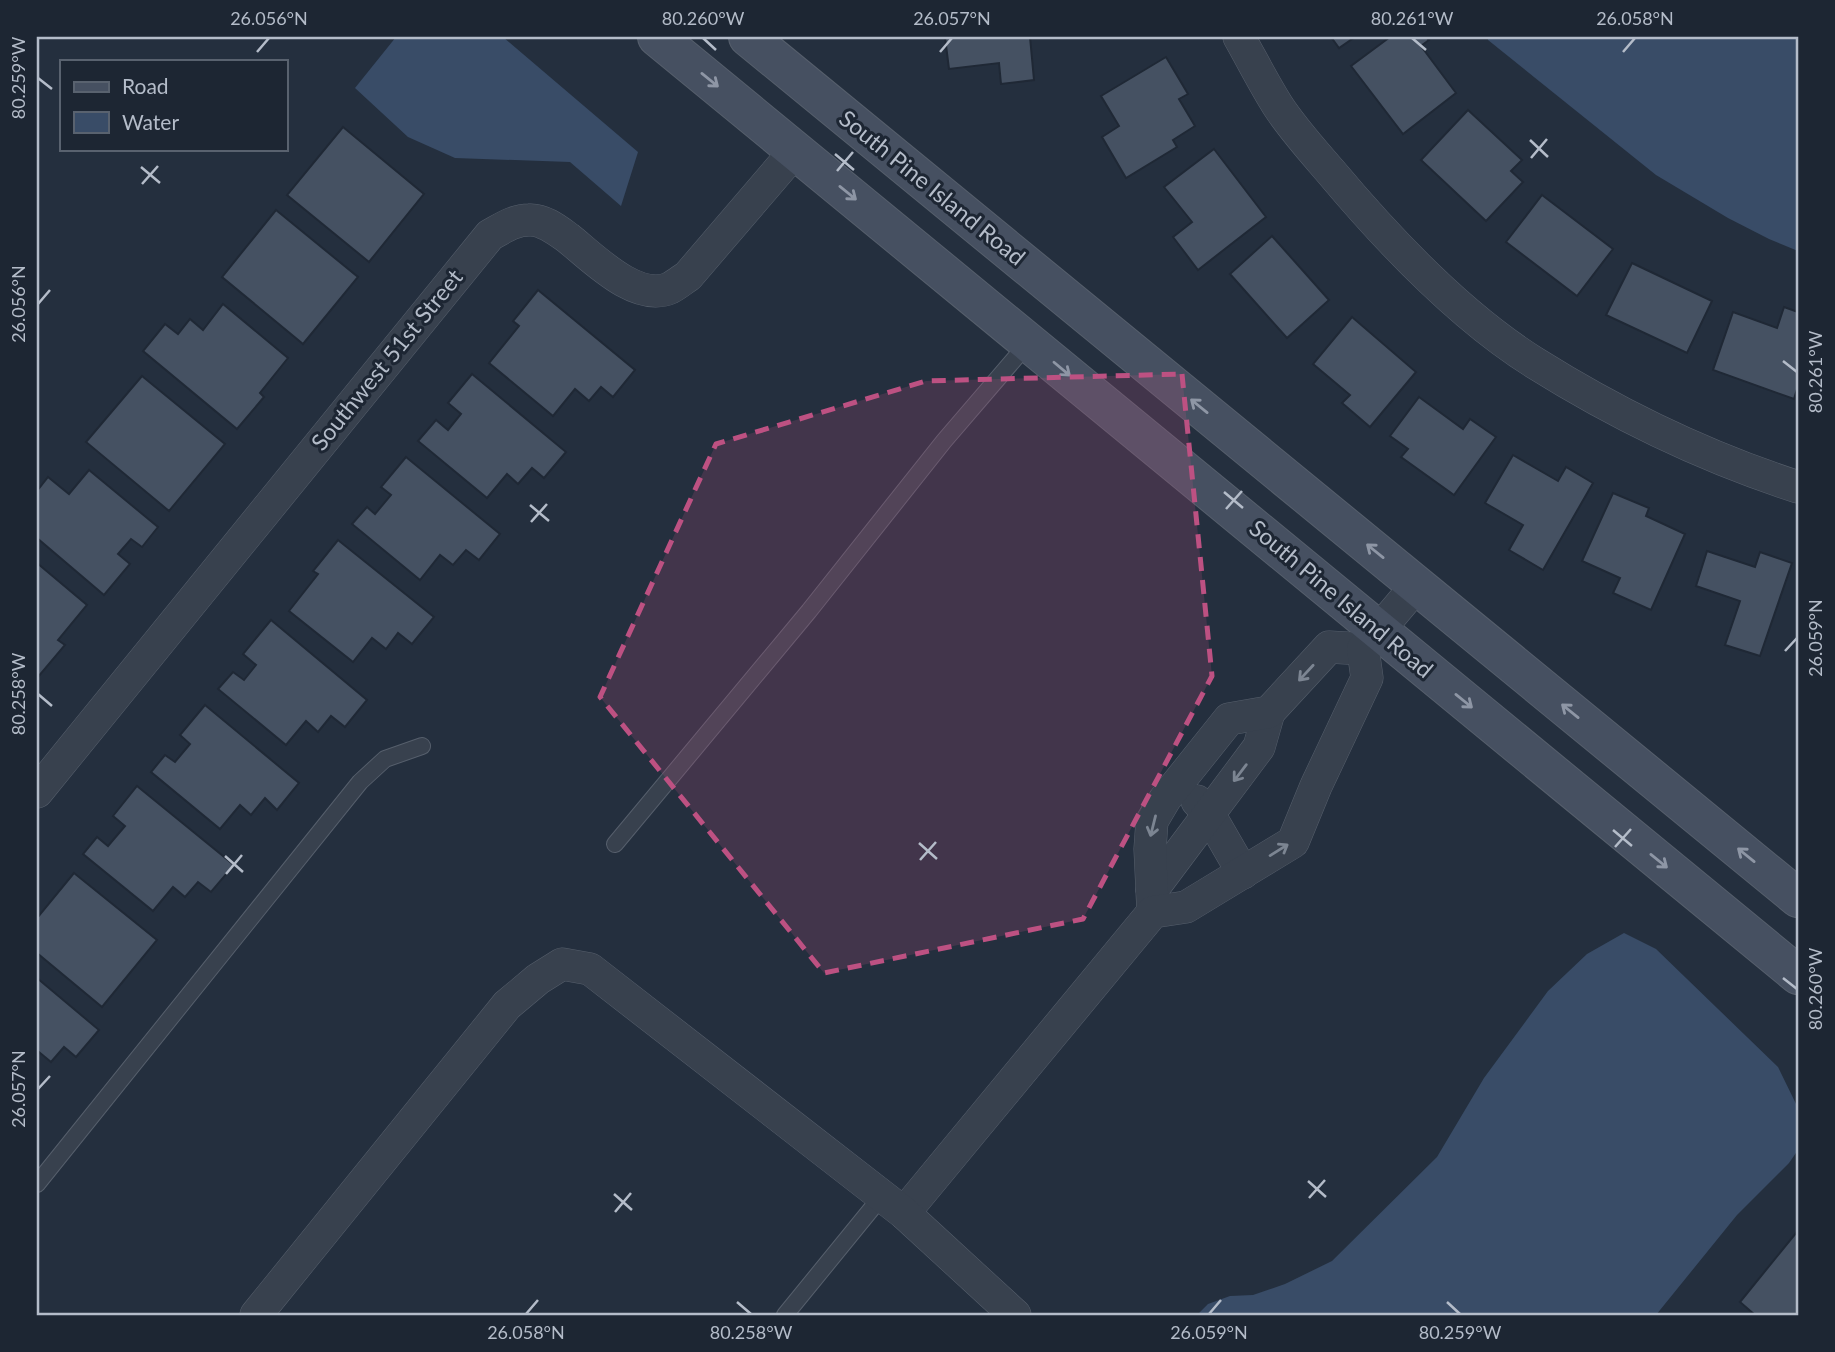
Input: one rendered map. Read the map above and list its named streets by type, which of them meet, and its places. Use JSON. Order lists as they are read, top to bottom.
{
  "streets": {
    "main road": ["South Pine Island Road"],
    "street": ["Southwest 51st Street"]
  },
  "crossings": [
    ["South Pine Island Road", "Southwest 51st Street"]
  ],
  "legend": ["Road", "Water"],
  "coordinates": [
    "26.056°N",
    "80.260°W",
    "26.057°N",
    "80.261°W",
    "26.058°N",
    "80.259°W",
    "26.059°N",
    "80.258°W"
  ]
}
